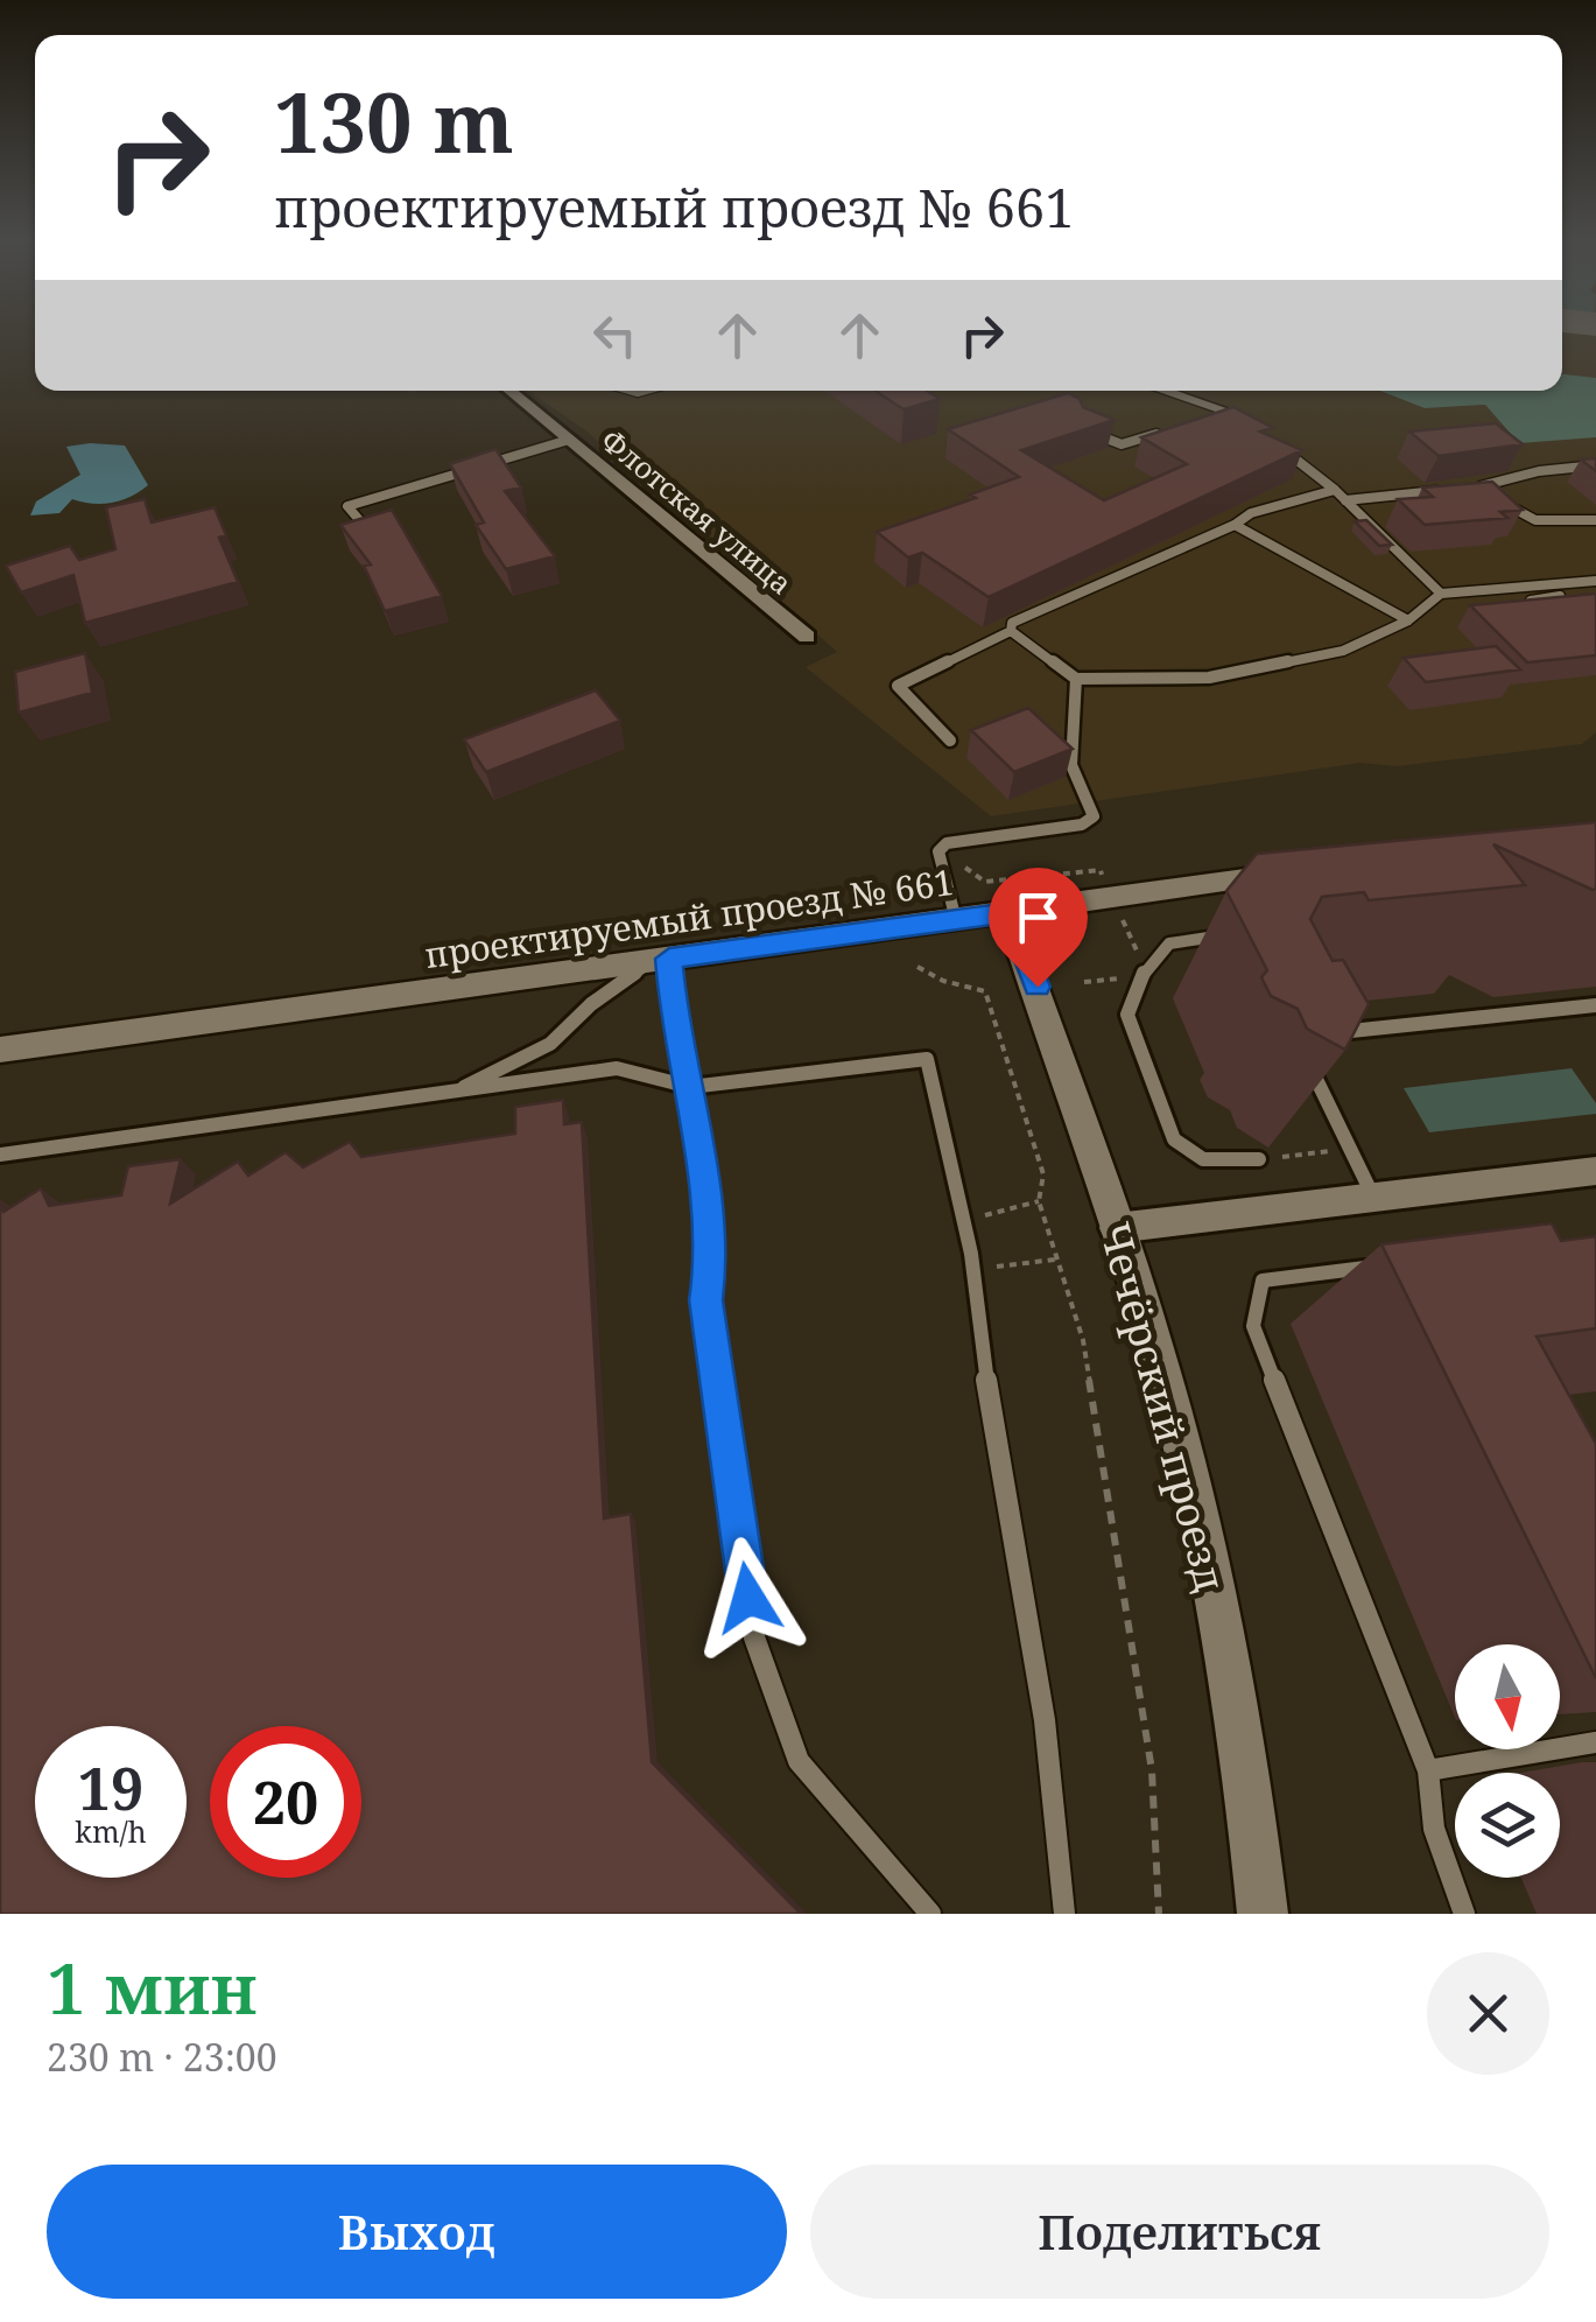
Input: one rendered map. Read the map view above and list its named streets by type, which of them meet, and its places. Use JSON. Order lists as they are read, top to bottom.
{
  "streets": {
    "main road": ["проектируемый проезд № 661", "Чечёрский проезд"],
    "street": ["Флотская улица"]
  },
  "crossings": [
    ["проектируемый проезд № 661", "Чечёрский проезд"]
  ],
  "north": "bottom",
  "page": {
    "turn": ["130 m", "проектируемый проезд № 661"],
    "speed": "19 km/h",
    "limit": "20",
    "heading": ["1 мин", "230 m · 23:00"],
    "buttons": ["Выход", "Поделиться"]
  }
}
